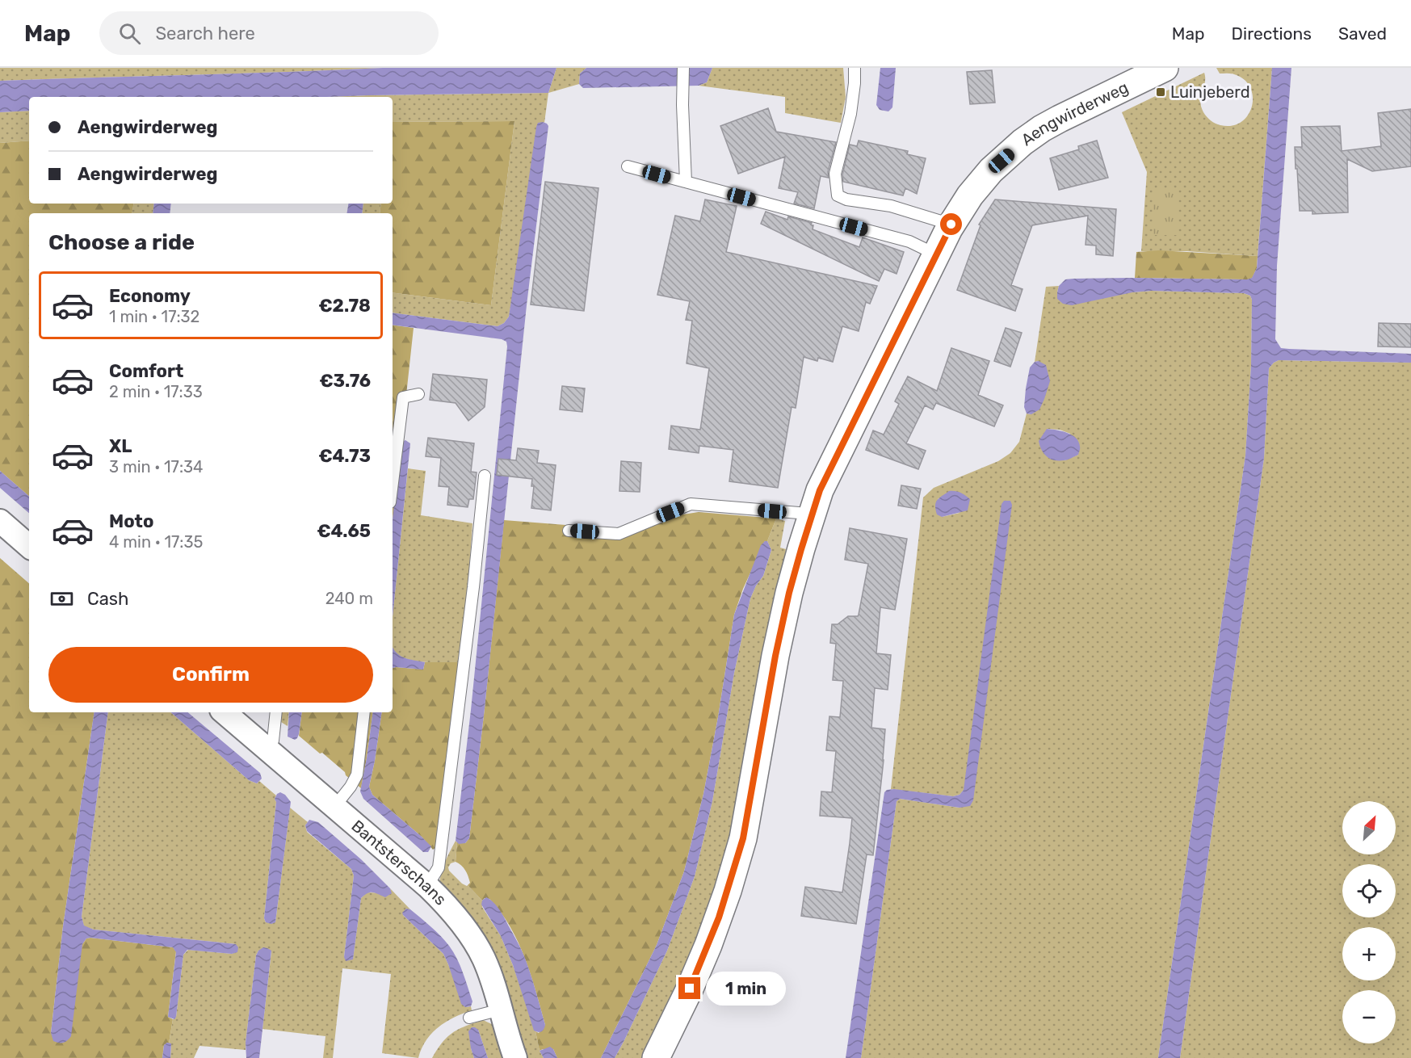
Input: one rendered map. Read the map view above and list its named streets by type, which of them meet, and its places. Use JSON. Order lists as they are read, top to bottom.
{
  "streets": {
    "street": ["Aengwirderweg", "Bantsterschans"]
  },
  "places": {
    "transit": ["Luinjeberd"]
  },
  "north": "top right",
  "page": {
    "header": "Map",
    "search": "Search here",
    "nav": ["Map", "Directions", "Saved"],
    "banner": ["Aengwirderweg", "Aengwirderweg"],
    "heading": "Choose a ride",
    "list": [
      {
        "name": "Economy",
        "note": "1 min · 17:32",
        "value": "€2.78"
      },
      {
        "name": "Comfort",
        "note": "2 min · 17:33",
        "value": "€3.76"
      },
      {
        "name": "XL",
        "note": "3 min · 17:34",
        "value": "€4.73"
      },
      {
        "name": "Moto",
        "note": "4 min · 17:35",
        "value": "€4.65"
      }
    ],
    "pay": ["Cash", "240 m"],
    "buttons": "Confirm",
    "map_buttons": ["+", "−"],
    "bubble": "1 min"
  }
}
